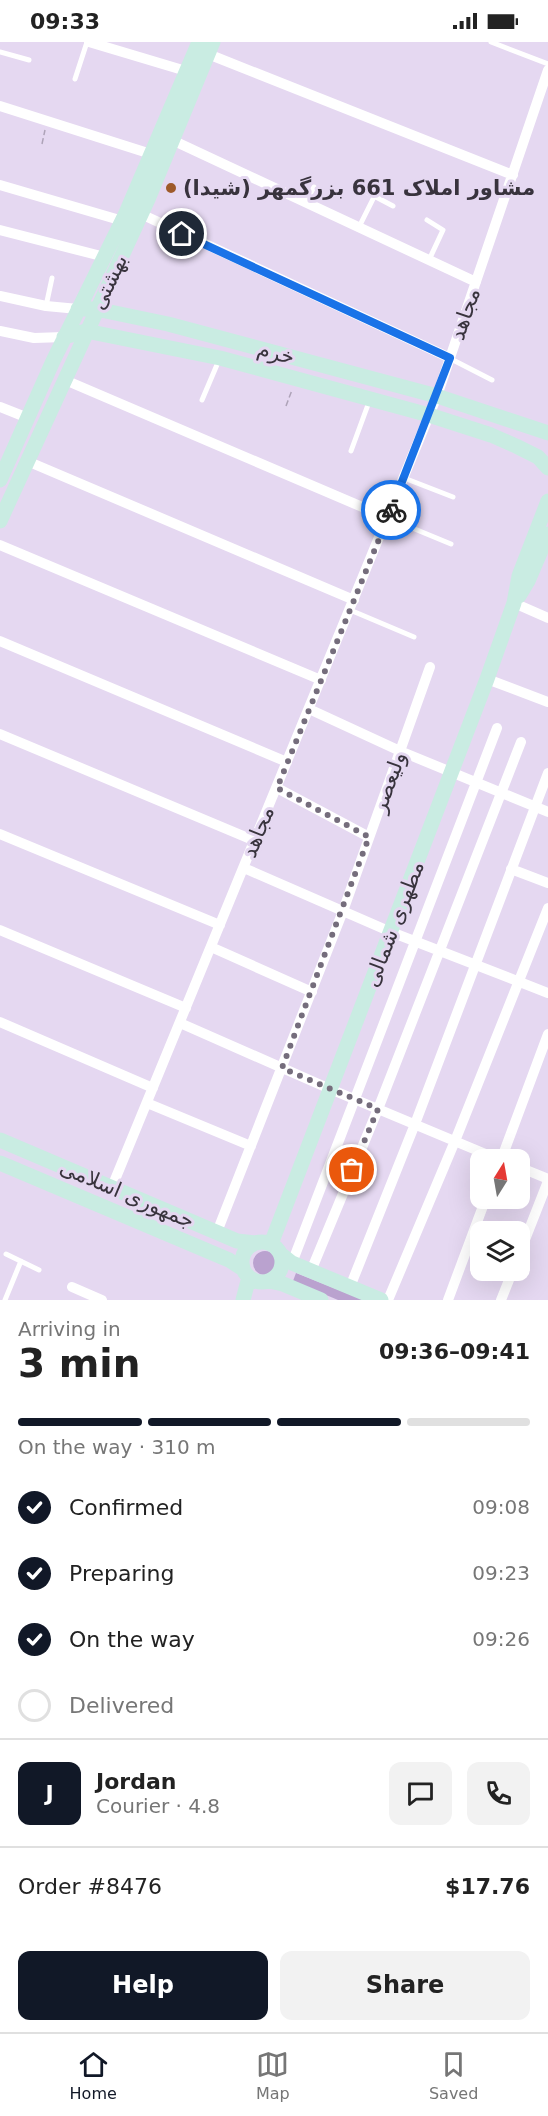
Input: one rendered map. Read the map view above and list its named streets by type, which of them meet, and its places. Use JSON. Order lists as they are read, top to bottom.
{
  "streets": {
    "street": [
      "بهشتی",
      "مجاهد",
      "خرم",
      "ولیعصر",
      "مطهری شمالی",
      "جمهوری اسلامی"
    ]
  },
  "crossings": [
    ["بهشتی", "خرم"],
    ["مجاهد", "خرم"],
    ["مجاهد", "جمهوری اسلامی"],
    ["ولیعصر", "جمهوری اسلامی"],
    ["مطهری شمالی", "جمهوری اسلامی"]
  ],
  "places": ["مشاور املاک 661 بزرگمهر (شیدا)"],
  "north": "top",
  "page": {
    "status": "09:33",
    "heading": ["3 min", "Arriving in", "09:36–09:41"],
    "panel": [
      "Jordan",
      "Courier · 4.8",
      "Order #8476",
      "$17.76"
    ],
    "bar": "On the way · 310 m",
    "list": [
      ["Confirmed", "09:08"],
      ["Preparing", "09:23"],
      ["On the way", "09:26"],
      "Delivered"
    ],
    "round": "J",
    "buttons": ["Help", "Share"],
    "tabs": ["Home", "Map", "Saved"]
  }
}
